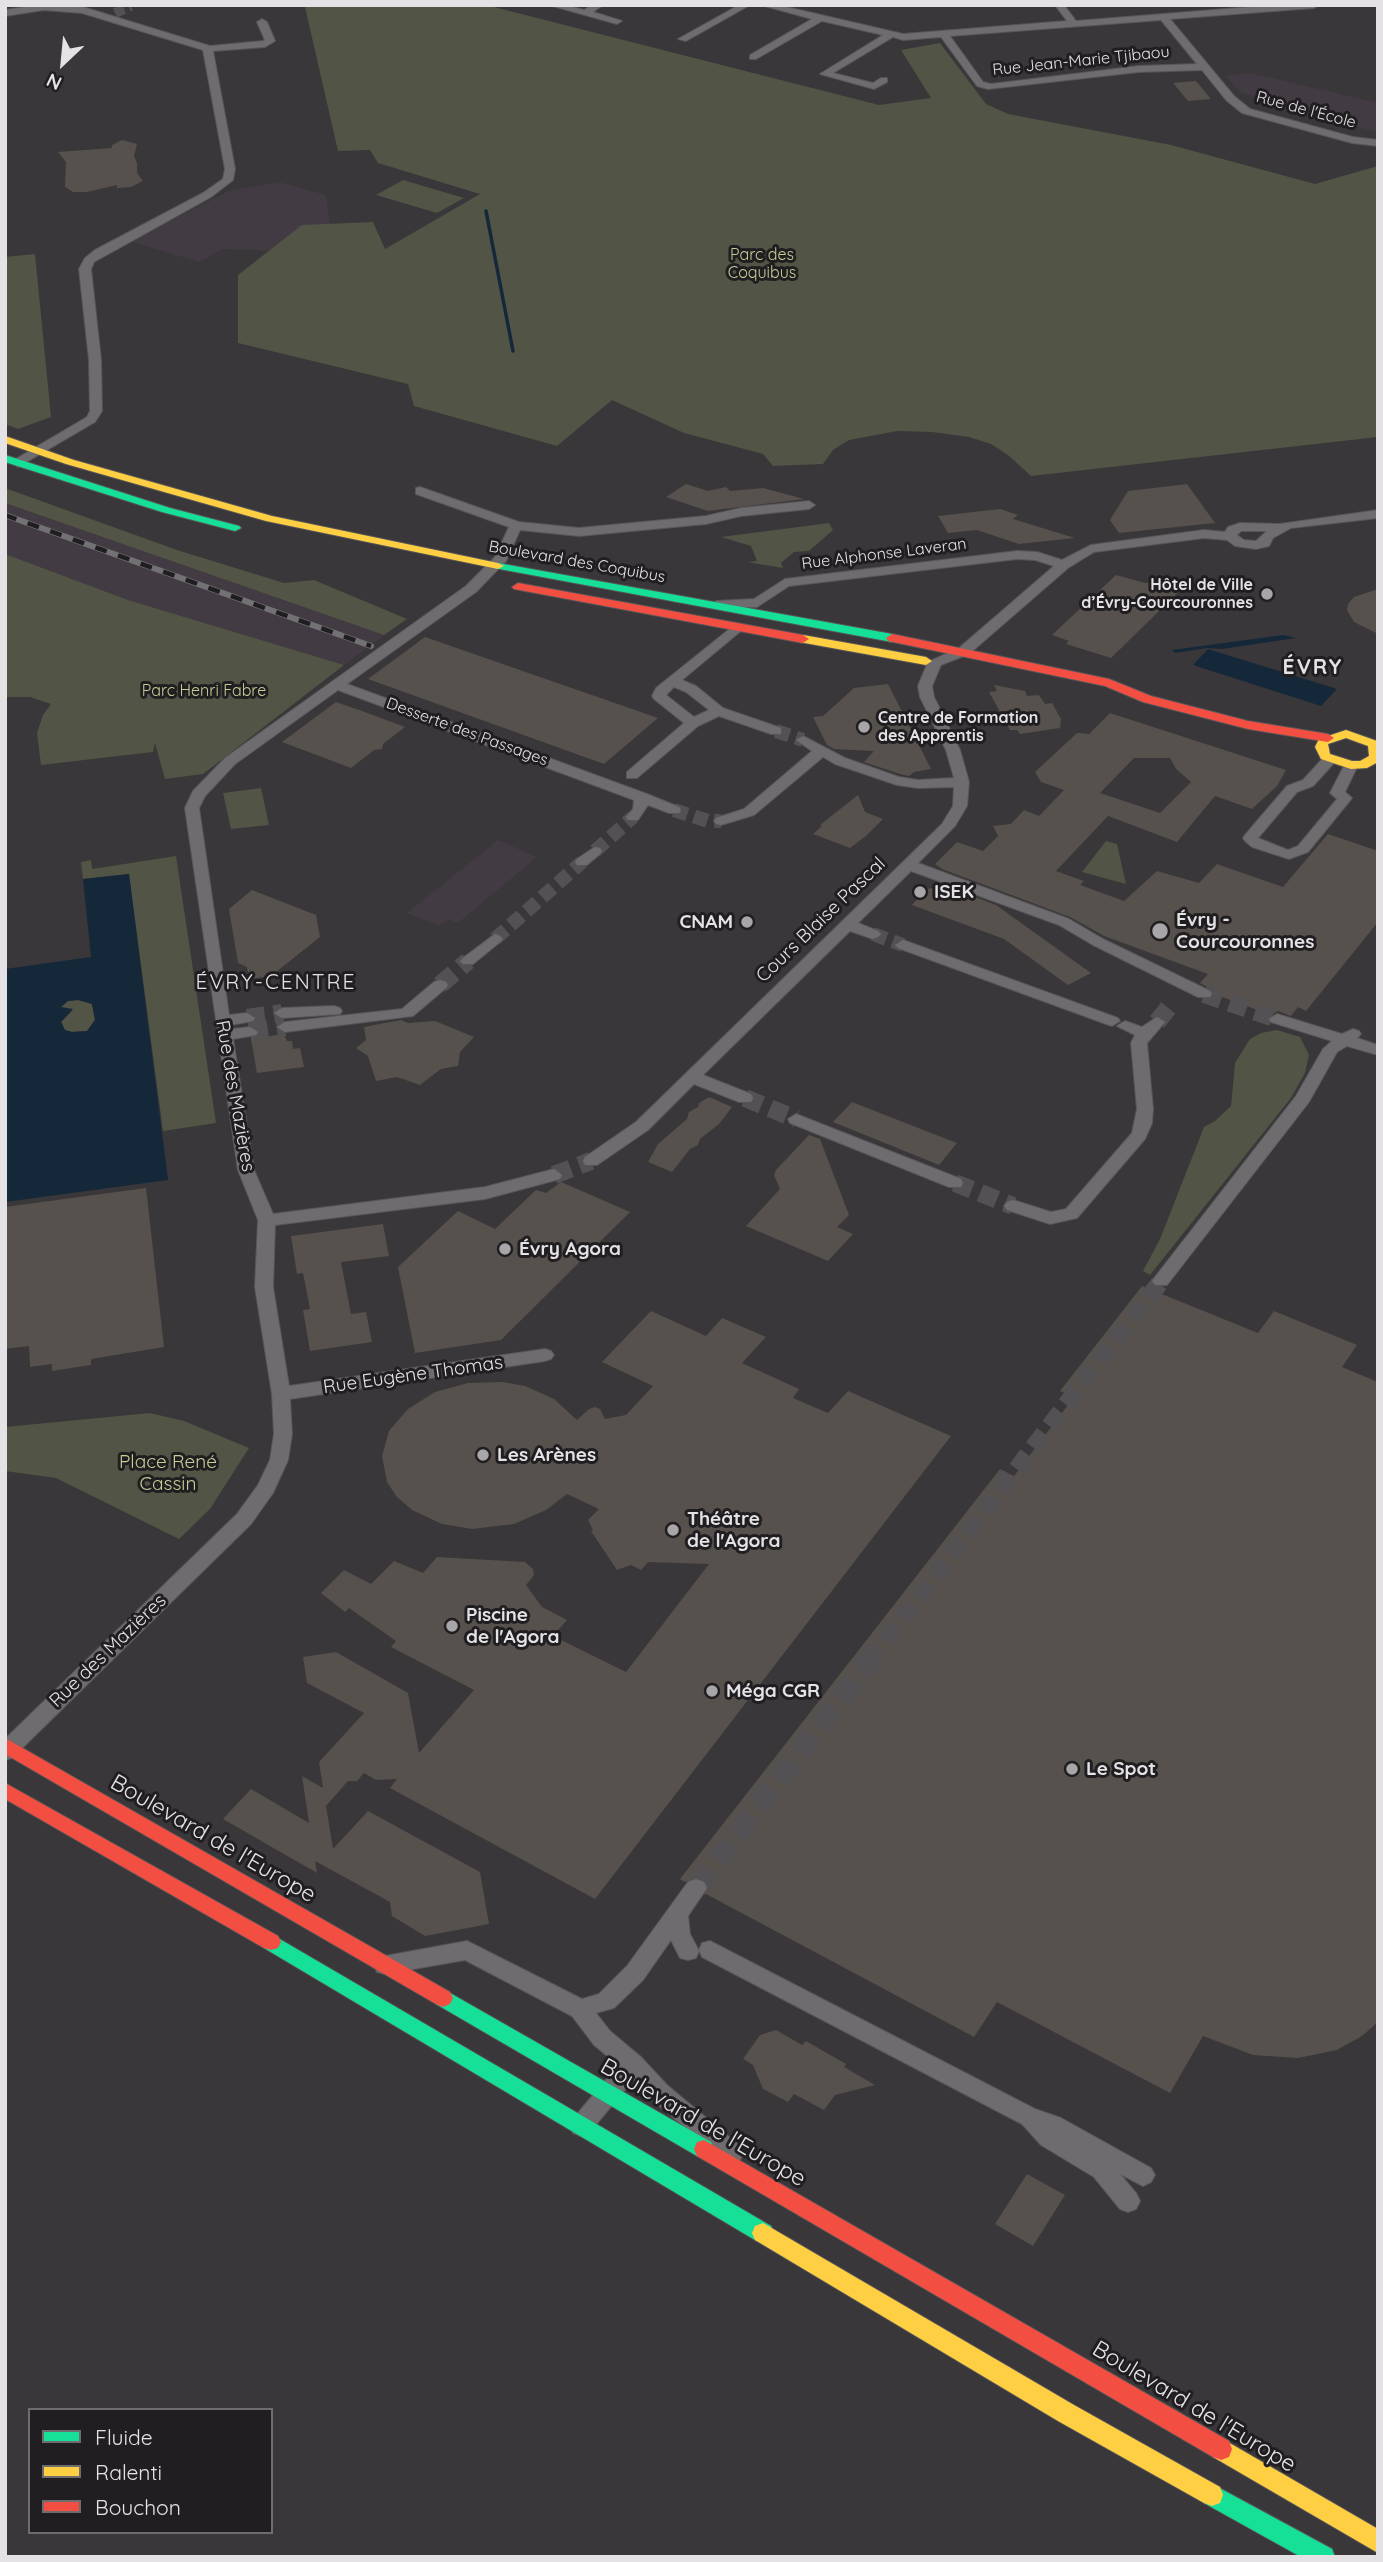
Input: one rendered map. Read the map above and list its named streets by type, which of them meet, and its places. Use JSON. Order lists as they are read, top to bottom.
{
  "streets": {
    "main road": ["Boulevard des Coquibus", "Boulevard de l'Europe"],
    "street": [
      "Rue Jean-Marie Tjibaou",
      "Rue de l'École",
      "Rue Alphonse Laveran",
      "Desserte des Passages",
      "Cours Blaise Pascal",
      "Rue des Mazières",
      "Rue Eugène Thomas"
    ]
  },
  "crossings": [
    ["Rue Jean-Marie Tjibaou", "Rue de l'École"],
    ["Rue Alphonse Laveran", "Boulevard des Coquibus"],
    ["Boulevard des Coquibus", "Cours Blaise Pascal"],
    ["Boulevard des Coquibus", "Rue des Mazières"],
    ["Desserte des Passages", "Rue des Mazières"],
    ["Rue des Mazières", "Rue Eugène Thomas"],
    ["Rue des Mazières", "Boulevard de l'Europe"]
  ],
  "districts": ["ÉVRY", "ÉVRY-CENTRE"],
  "parks": ["Parc des Coquibus", "Parc Henri Fabre", "Place René Cassin"],
  "places": [
    "Hôtel de Ville d’Évry-Courcouronnes",
    "Centre de Formation des Apprentis",
    "ISEK",
    "CNAM",
    "Évry - Courcouronnes",
    "Évry Agora",
    "Les Arènes",
    "Théâtre de l'Agora",
    "Piscine de l'Agora",
    "Méga CGR",
    "Le Spot"
  ],
  "legend": ["Fluide", "Ralenti", "Bouchon"],
  "north": "bottom left"
}
